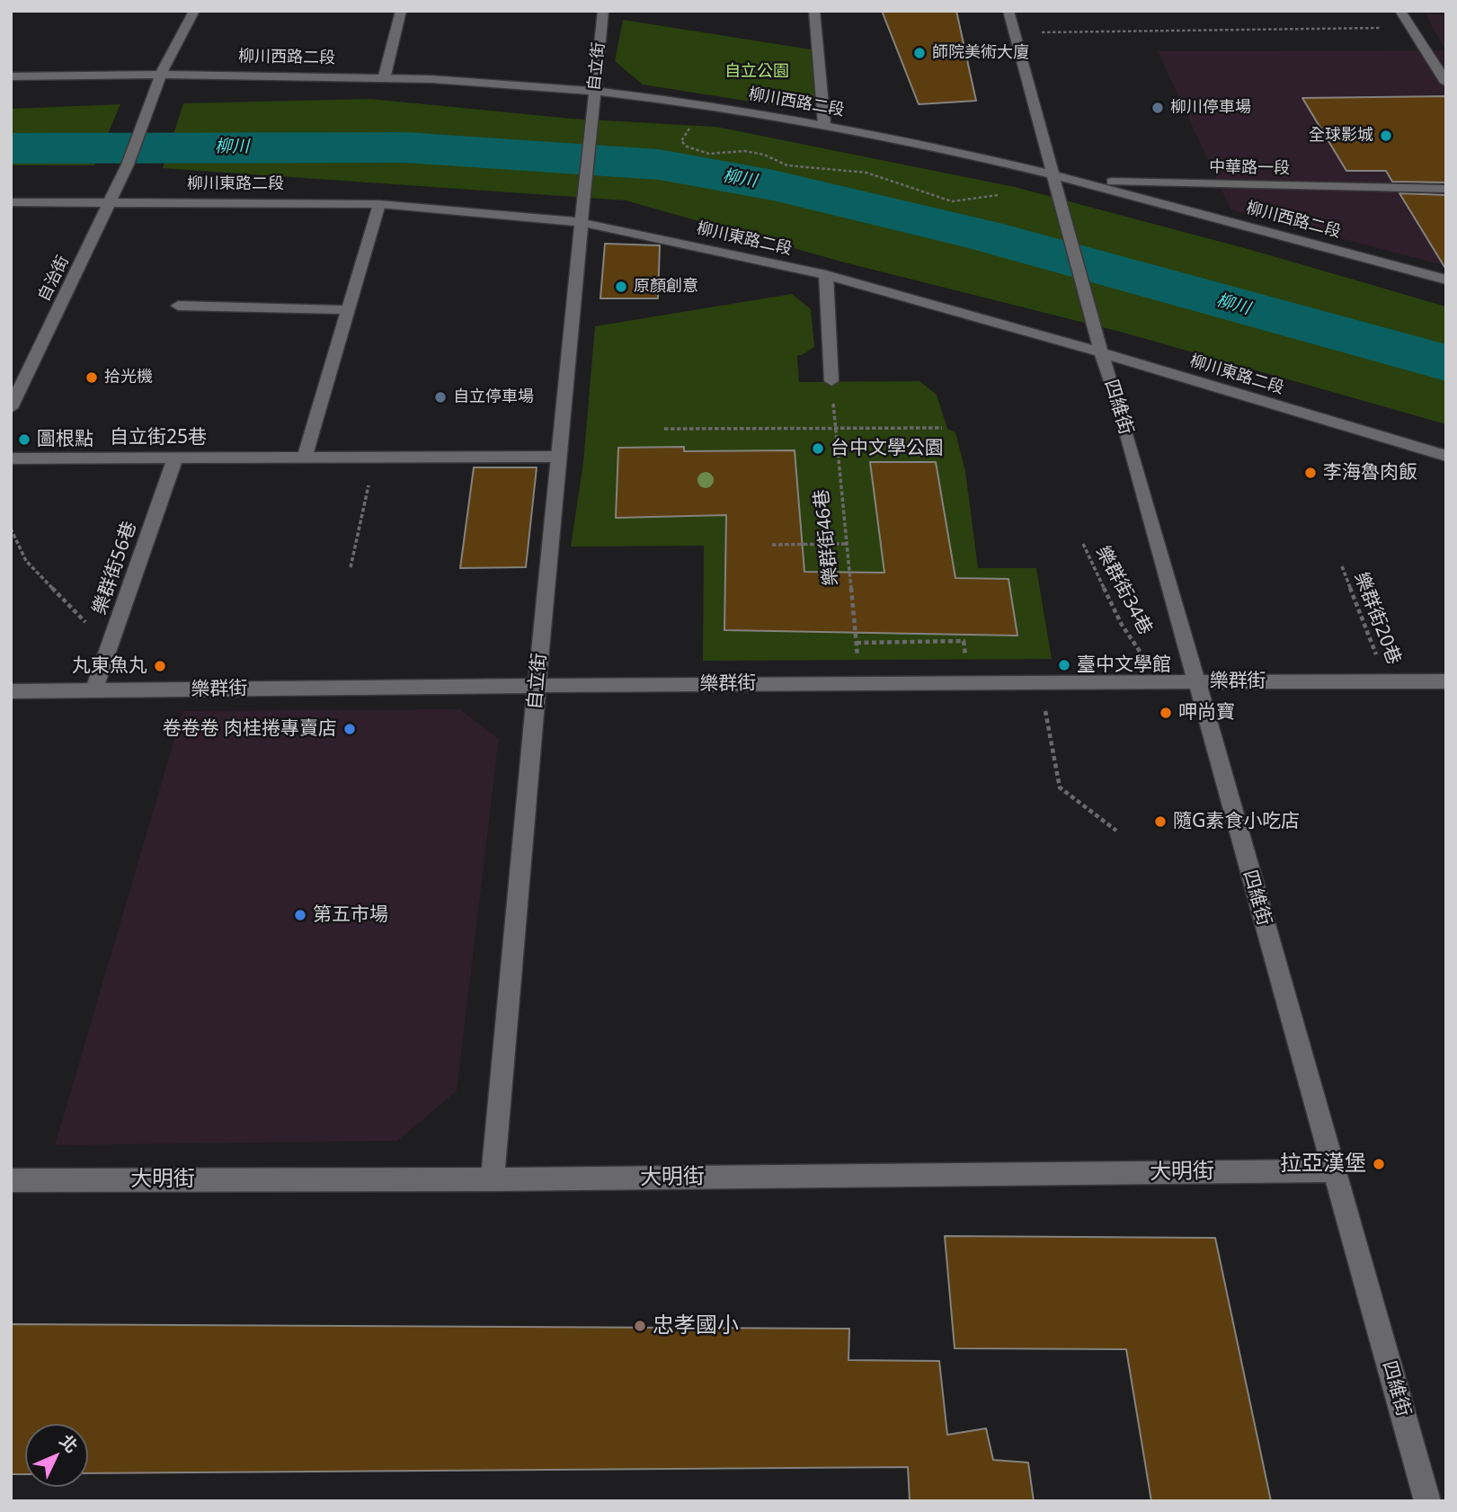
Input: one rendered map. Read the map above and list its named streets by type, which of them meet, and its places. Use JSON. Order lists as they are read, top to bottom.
{
  "streets": {
    "street": [
      "柳川西路二段",
      "自立街",
      "中華路一段",
      "柳川東路二段",
      "自治街",
      "四維街",
      "自立街25巷",
      "樂群街56巷",
      "樂群街",
      "大明街"
    ],
    "path": ["樂群街46巷", "樂群街34巷", "樂群街20巷"]
  },
  "crossings": [
    ["柳川西路二段", "自立街"],
    ["柳川西路二段", "中華路一段"],
    ["柳川西路二段", "自治街"],
    ["柳川西路二段", "四維街"],
    ["自立街", "柳川東路二段"],
    ["自立街", "自立街25巷"],
    ["自立街", "樂群街"],
    ["自立街", "大明街"],
    ["中華路一段", "四維街"],
    ["柳川東路二段", "自治街"],
    ["柳川東路二段", "四維街"],
    ["四維街", "樂群街"],
    ["四維街", "大明街"],
    ["自立街25巷", "樂群街56巷"],
    ["樂群街46巷", "樂群街"],
    ["樂群街56巷", "樂群街"],
    ["樂群街34巷", "樂群街"],
    ["樂群街20巷", "樂群街"]
  ],
  "water": ["柳川"],
  "parks": ["自立公園"],
  "places": [
    "師院美術大廈",
    "柳川停車場",
    "全球影城",
    "原顏創意",
    "拾光機",
    "自立停車場",
    "圖根點",
    "台中文學公園",
    "李海魯肉飯",
    "臺中文學館",
    "丸東魚丸",
    "呷尚寶",
    "卷卷卷 肉桂捲專賣店",
    "隨G素食小吃店",
    "第五市場",
    "拉亞漢堡",
    "忠孝國小"
  ],
  "north": "top right"
}
